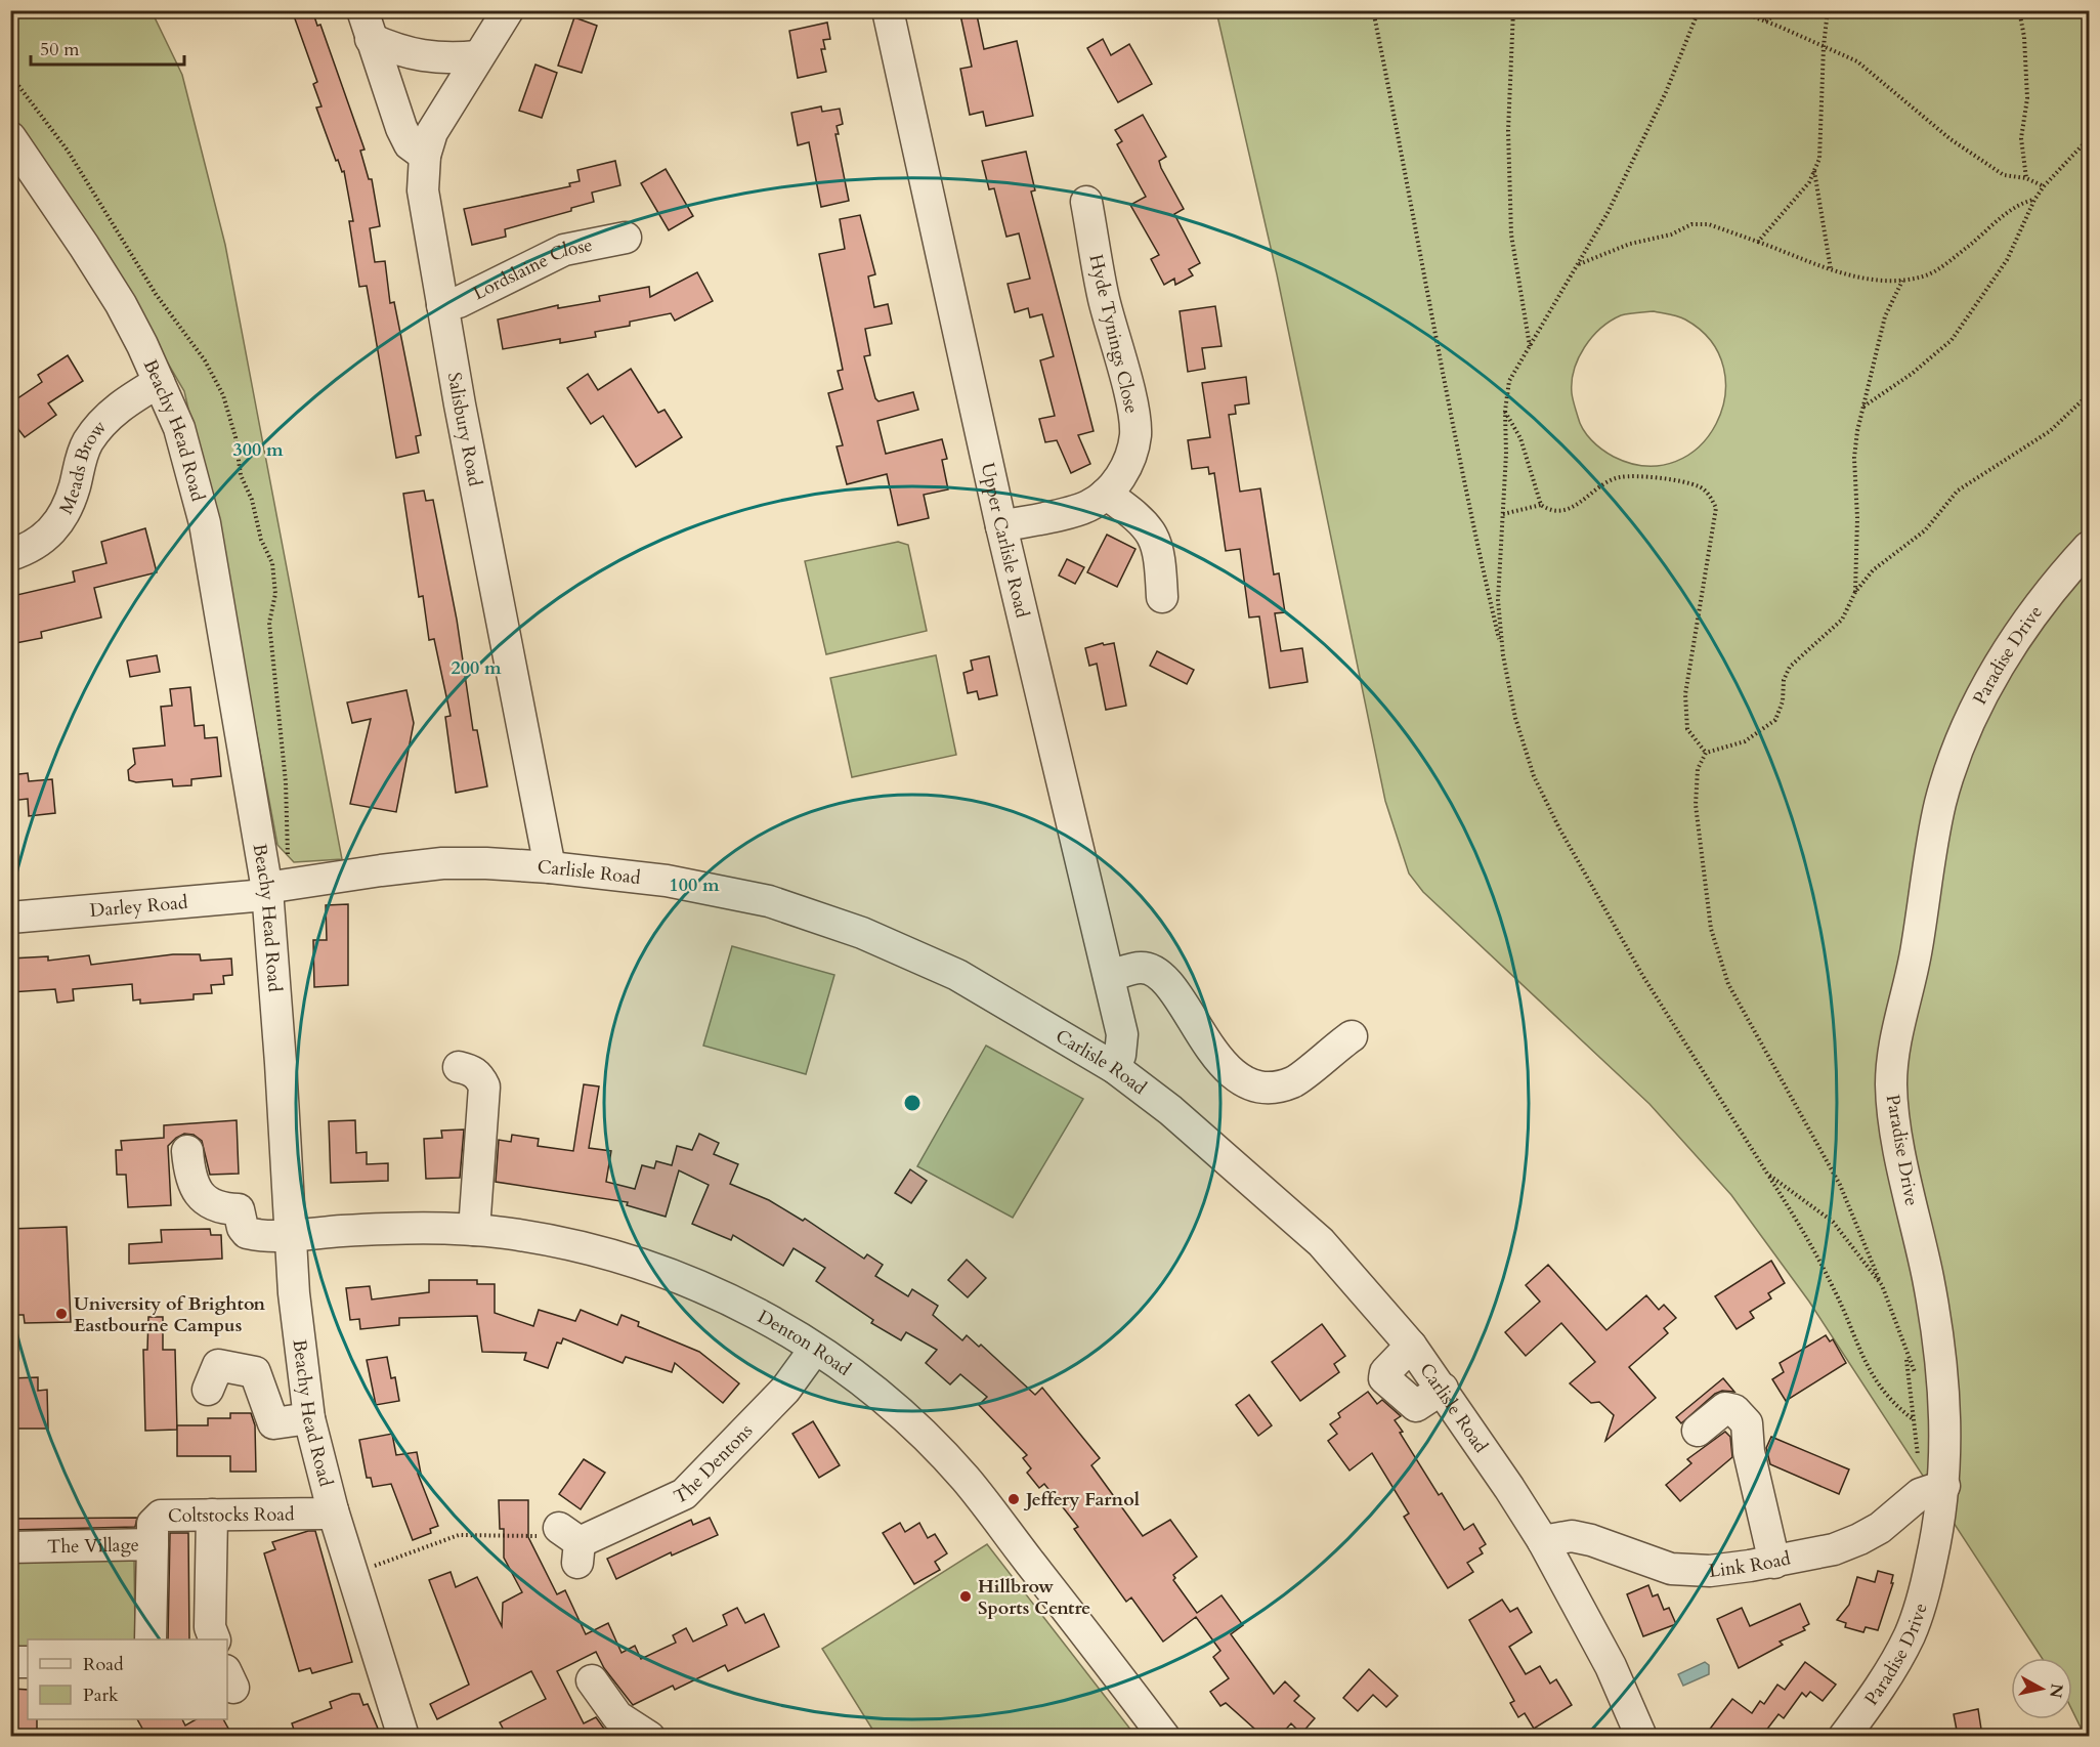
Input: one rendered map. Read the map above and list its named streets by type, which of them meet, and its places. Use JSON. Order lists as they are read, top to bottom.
{
  "streets": {
    "street": [
      "Lordslaine Close",
      "Hyde Tynings Close",
      "Beachy Head Road",
      "Salisbury Road",
      "Meads Brow",
      "Upper Carlisle Road",
      "Paradise Drive",
      "Carlisle Road",
      "Darley Road",
      "Denton Road",
      "The Dentons",
      "Coltstocks Road",
      "The Village",
      "Link Road"
    ]
  },
  "crossings": [
    ["Lordslaine Close", "Salisbury Road"],
    ["Hyde Tynings Close", "Upper Carlisle Road"],
    ["Beachy Head Road", "Meads Brow"],
    ["Beachy Head Road", "Carlisle Road"],
    ["Beachy Head Road", "Darley Road"],
    ["Beachy Head Road", "Denton Road"],
    ["Beachy Head Road", "Coltstocks Road"],
    ["Salisbury Road", "Carlisle Road"],
    ["Upper Carlisle Road", "Carlisle Road"],
    ["Paradise Drive", "Link Road"],
    ["Carlisle Road", "Darley Road"],
    ["Carlisle Road", "Link Road"],
    ["Denton Road", "The Dentons"],
    ["Coltstocks Road", "The Village"]
  ],
  "places": ["University of Brighton Eastbourne Campus", "Jeffery Farnol", "Hillbrow Sports Centre"],
  "legend": ["Road", "Park"],
  "scale_bar": "50 m",
  "north": "right",
  "rings": ["300 m", "200 m", "100 m"]
}
